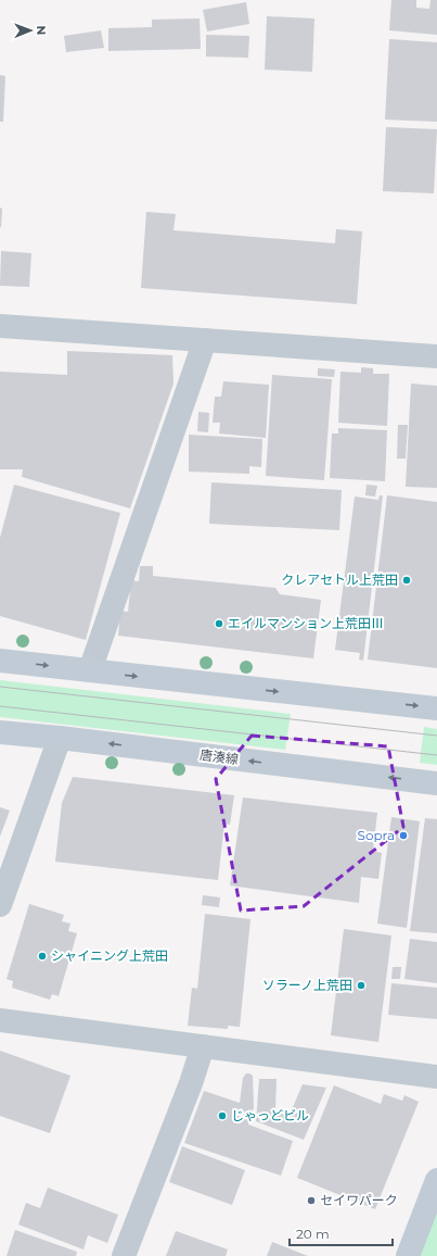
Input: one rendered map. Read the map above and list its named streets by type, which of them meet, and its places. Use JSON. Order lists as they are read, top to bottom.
{
  "streets": {
    "street": ["唐湊線"]
  },
  "places": [
    "クレアセトル上荒田",
    "エイルマンション上荒田Ⅲ",
    "Sopra",
    "シャイニング上荒田",
    "ソラーノ上荒田",
    "じゃっどビル",
    "セイワパーク"
  ],
  "scale_bar": "20 m",
  "north": "right"
}
